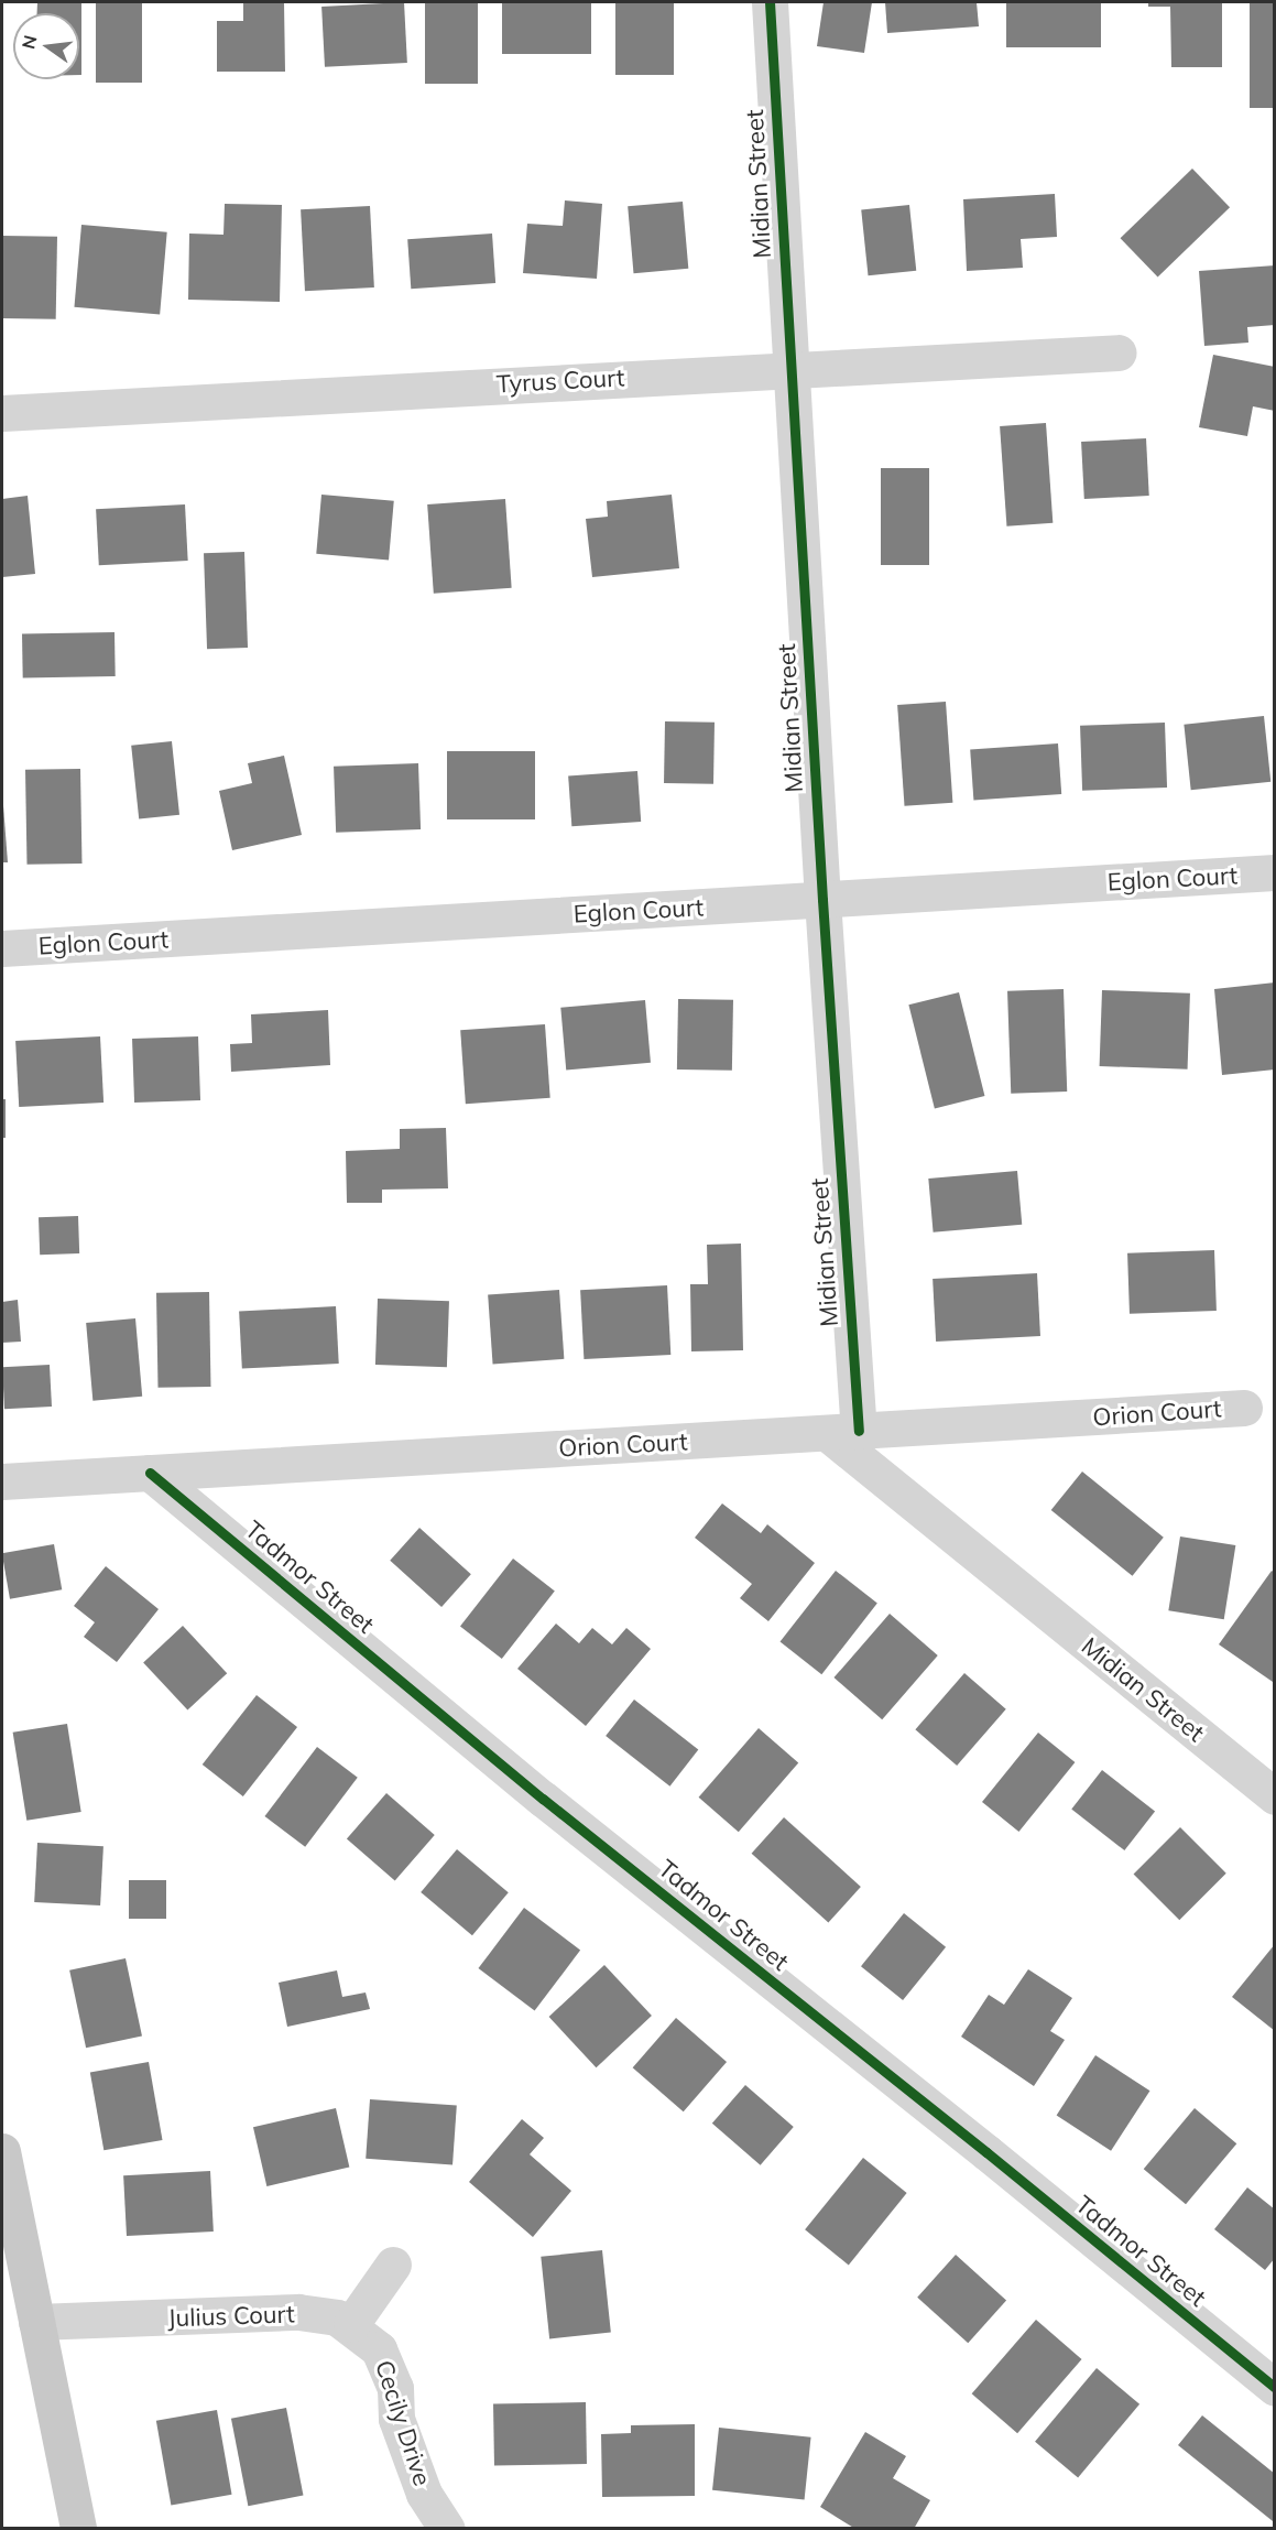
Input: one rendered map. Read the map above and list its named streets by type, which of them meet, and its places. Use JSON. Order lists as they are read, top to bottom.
{
  "streets": {
    "street": [
      "Midian Street",
      "Tyrus Court",
      "Eglon Court",
      "Orion Court",
      "Tadmor Street",
      "Julius Court",
      "Cecily Drive"
    ]
  },
  "crossings": [
    ["Midian Street", "Tyrus Court"],
    ["Midian Street", "Eglon Court"],
    ["Midian Street", "Orion Court"],
    ["Orion Court", "Tadmor Street"],
    ["Julius Court", "Cecily Drive"]
  ],
  "north": "left"
}
